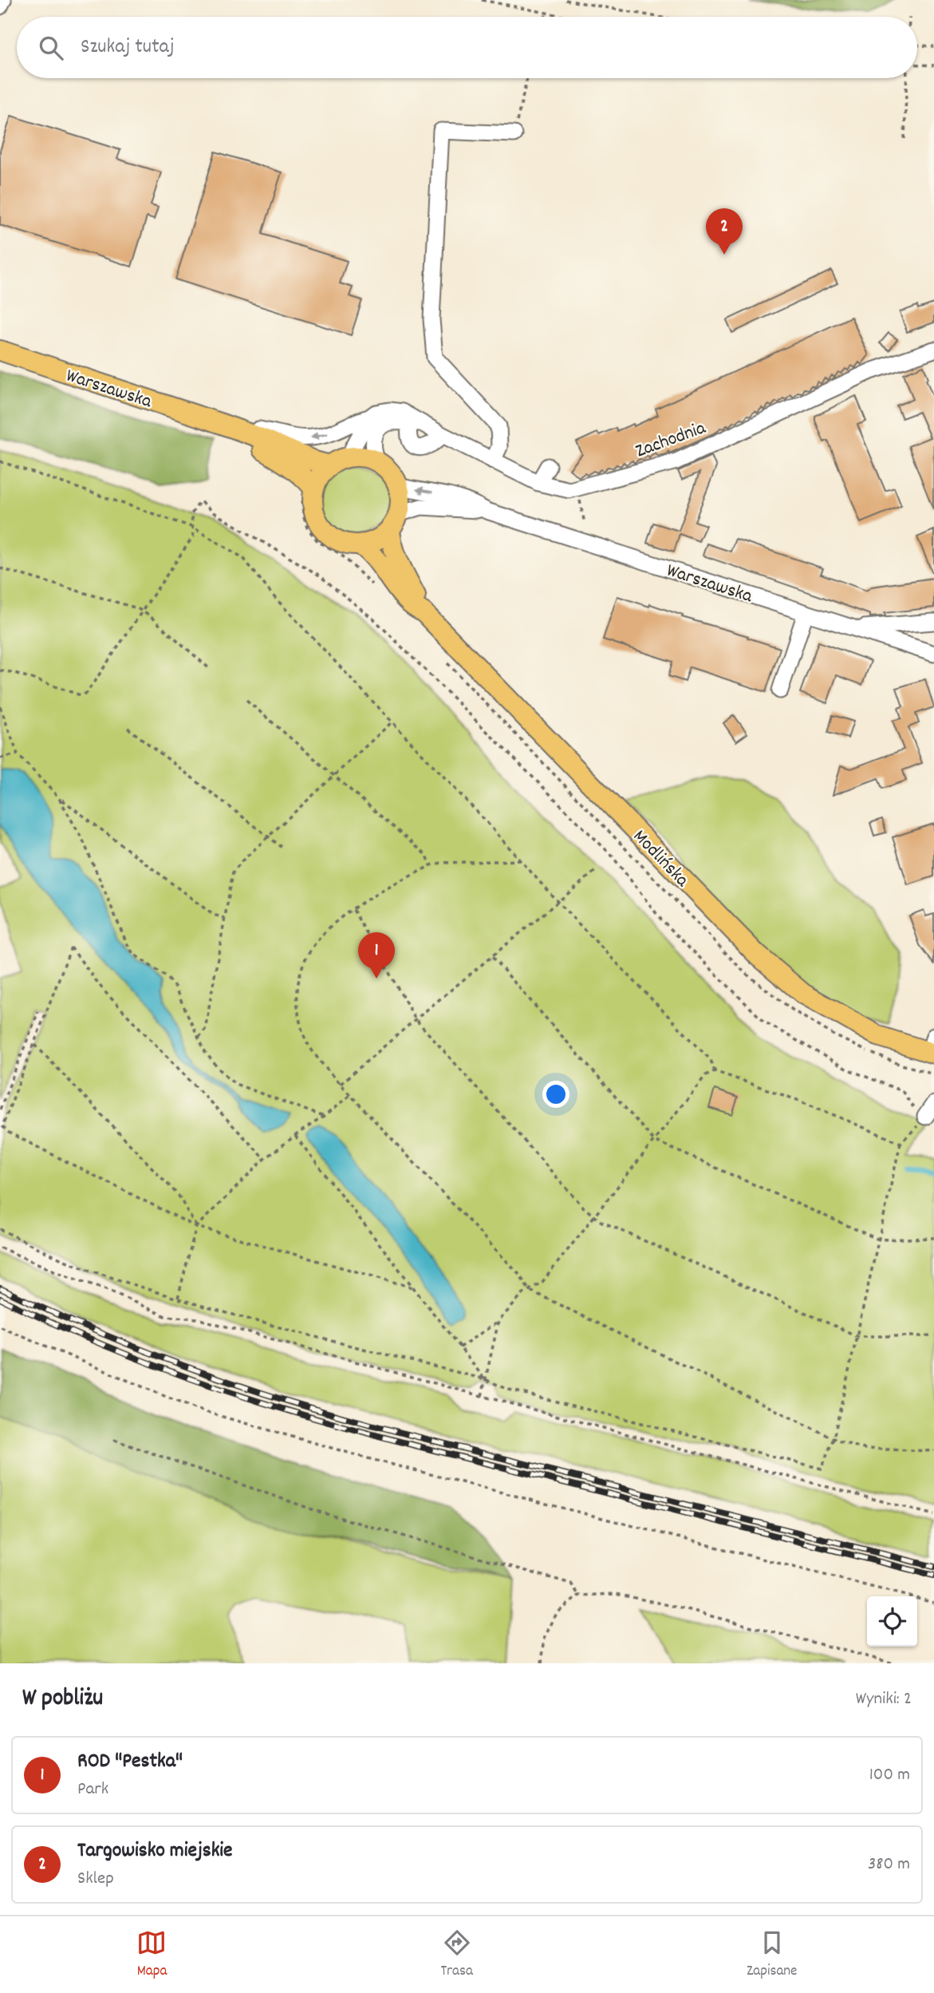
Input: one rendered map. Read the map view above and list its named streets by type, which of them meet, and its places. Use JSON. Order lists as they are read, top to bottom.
{
  "streets": {
    "main road": ["Warszawska", "Modlińska"],
    "street": ["Zachodnia"]
  },
  "crossings": [
    ["Warszawska", "Zachodnia"],
    ["Warszawska", "Modlińska"]
  ],
  "page": {
    "search": "Szukaj tutaj",
    "pins": ["2", "1"],
    "heading": ["W pobliżu", "Wyniki: 2"],
    "list": [
      {
        "mark": "1",
        "name": "ROD \"Pestka\"",
        "note": "Park",
        "value": "100 m"
      },
      {
        "mark": "2",
        "name": "Targowisko miejskie",
        "note": "Sklep",
        "value": "380 m"
      }
    ],
    "nav": ["Mapa", "Trasa", "Zapisane"]
  }
}
